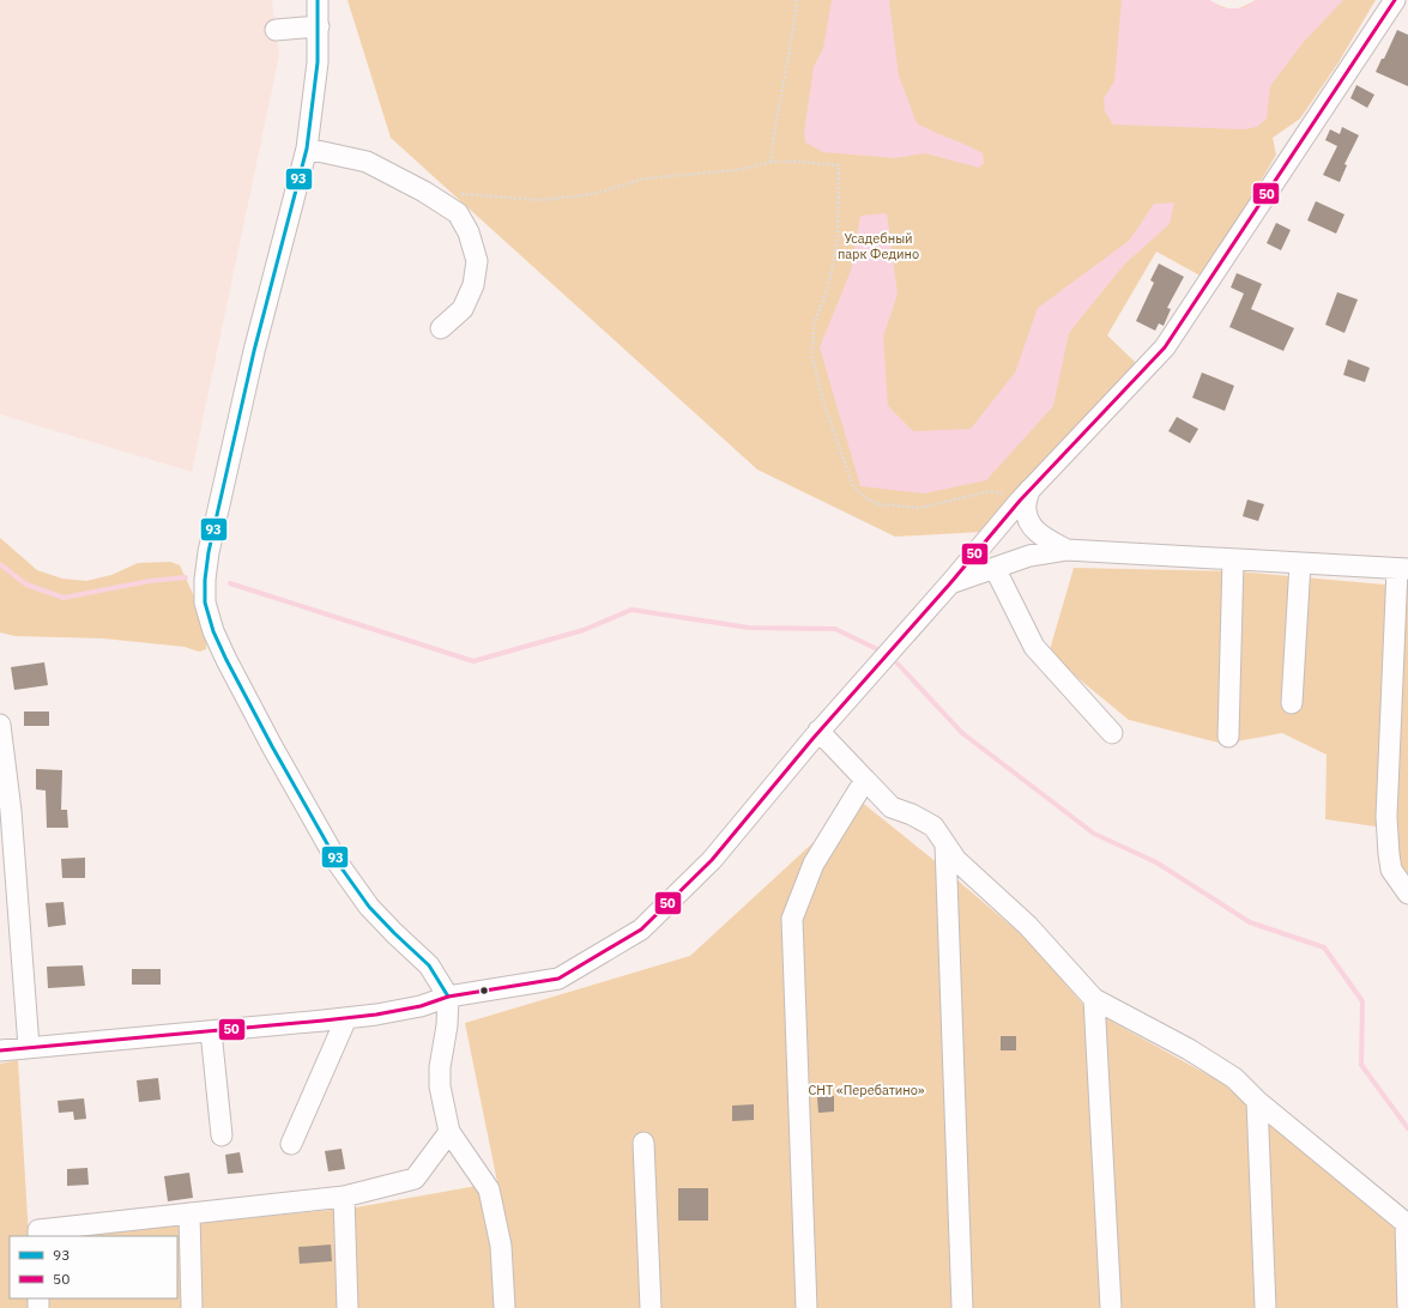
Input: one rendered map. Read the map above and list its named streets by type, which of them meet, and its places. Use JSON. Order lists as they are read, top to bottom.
{
  "parks": ["Усадебный парк Федино", "СНТ «Перебатино»"],
  "lines": ["transit line 93", "transit line 50"],
  "legend": ["93", "50"]
}
